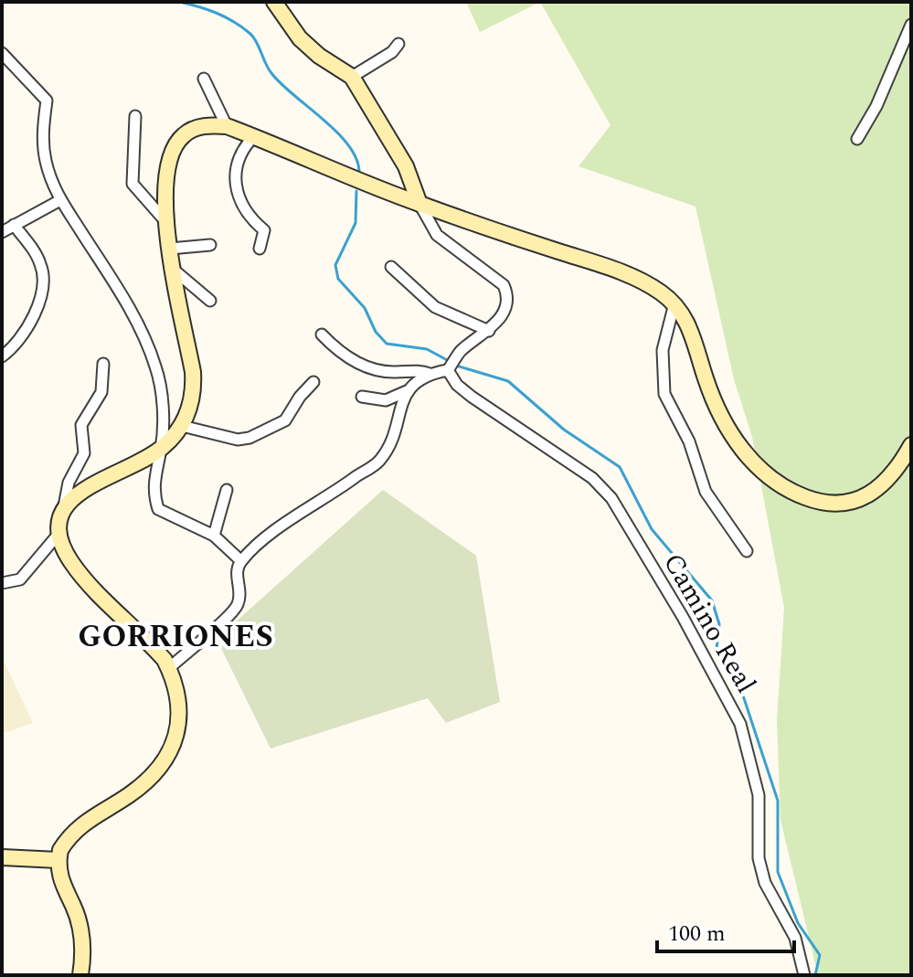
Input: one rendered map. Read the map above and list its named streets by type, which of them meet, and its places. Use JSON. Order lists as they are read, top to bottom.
{
  "streets": {
    "street": ["Camino Real"]
  },
  "districts": ["GORRIONES"],
  "scale_bar": "100 m"
}
